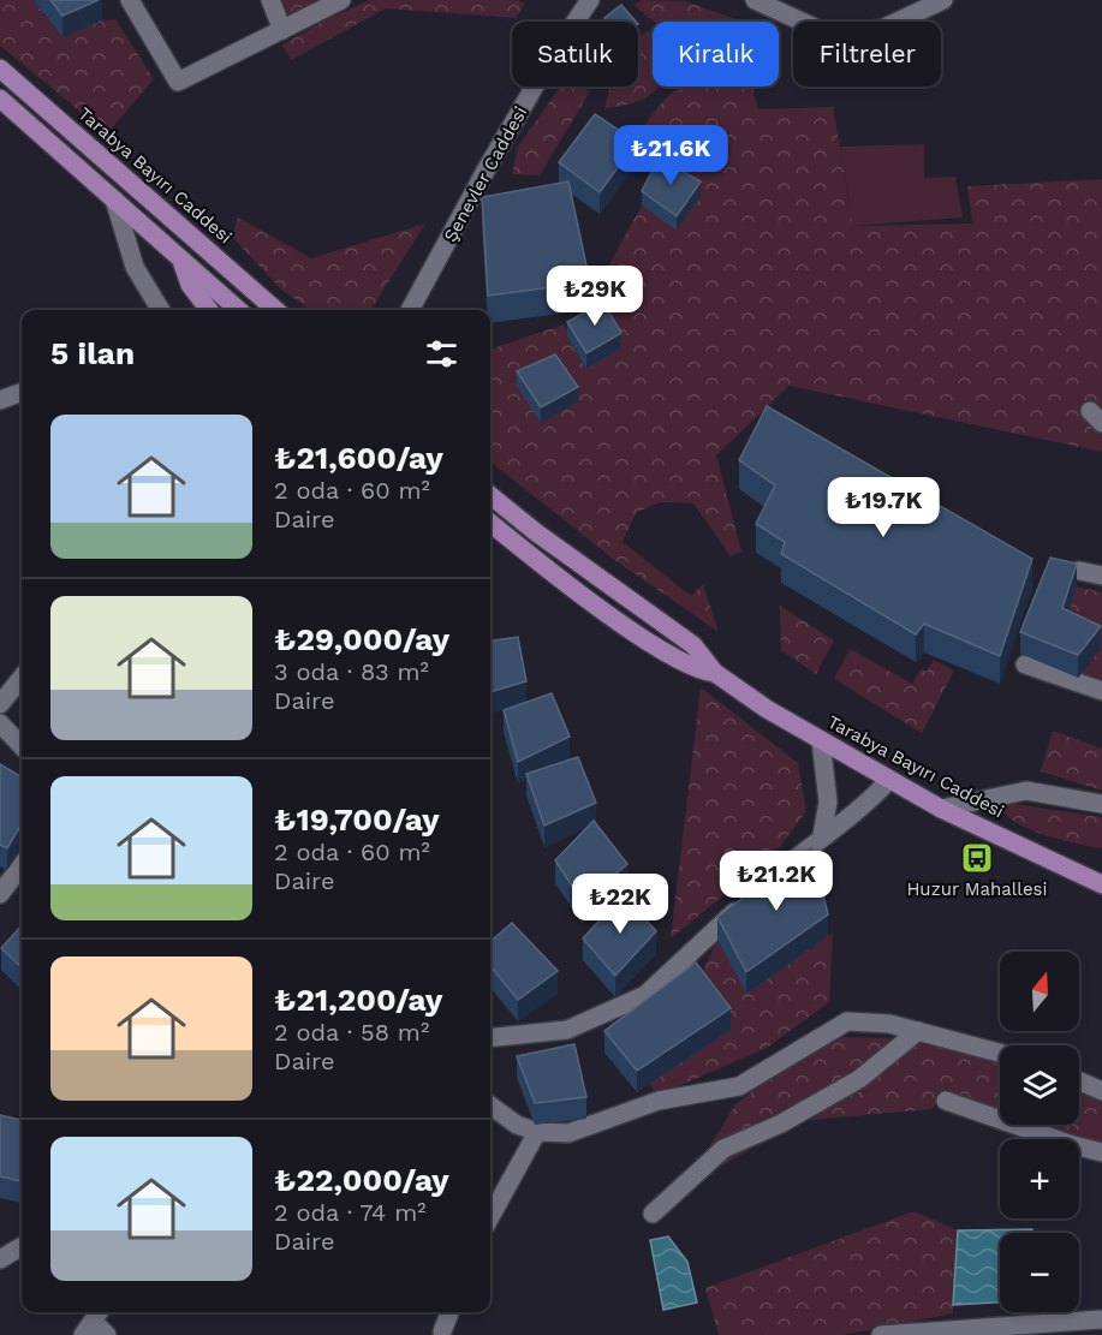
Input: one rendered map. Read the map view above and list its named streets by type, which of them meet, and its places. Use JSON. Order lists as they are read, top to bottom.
{
  "streets": {
    "main road": ["Tarabya Bayırı Caddesi"],
    "street": ["Şenevler Caddesi"]
  },
  "places": {
    "bus stop": ["Huzur Mahallesi"]
  },
  "north": "top",
  "page": {
    "chip": ["Satılık", "Kiralık", "Filtreler"],
    "price": [
      "₺21.6K",
      "₺29K",
      "₺19.7K",
      "₺21.2K",
      "₺22K"
    ],
    "heading": "5 ilan",
    "list": [
      {
        "name": "₺21,600/ay",
        "note": "2 oda · 60 m² · Daire"
      },
      {
        "name": "₺29,000/ay",
        "note": "3 oda · 83 m² · Daire"
      },
      {
        "name": "₺19,700/ay",
        "note": "2 oda · 60 m² · Daire"
      },
      {
        "name": "₺21,200/ay",
        "note": "2 oda · 58 m² · Daire"
      },
      {
        "name": "₺22,000/ay",
        "note": "2 oda · 74 m² · Daire"
      }
    ],
    "map_buttons": ["+", "−"]
  }
}
